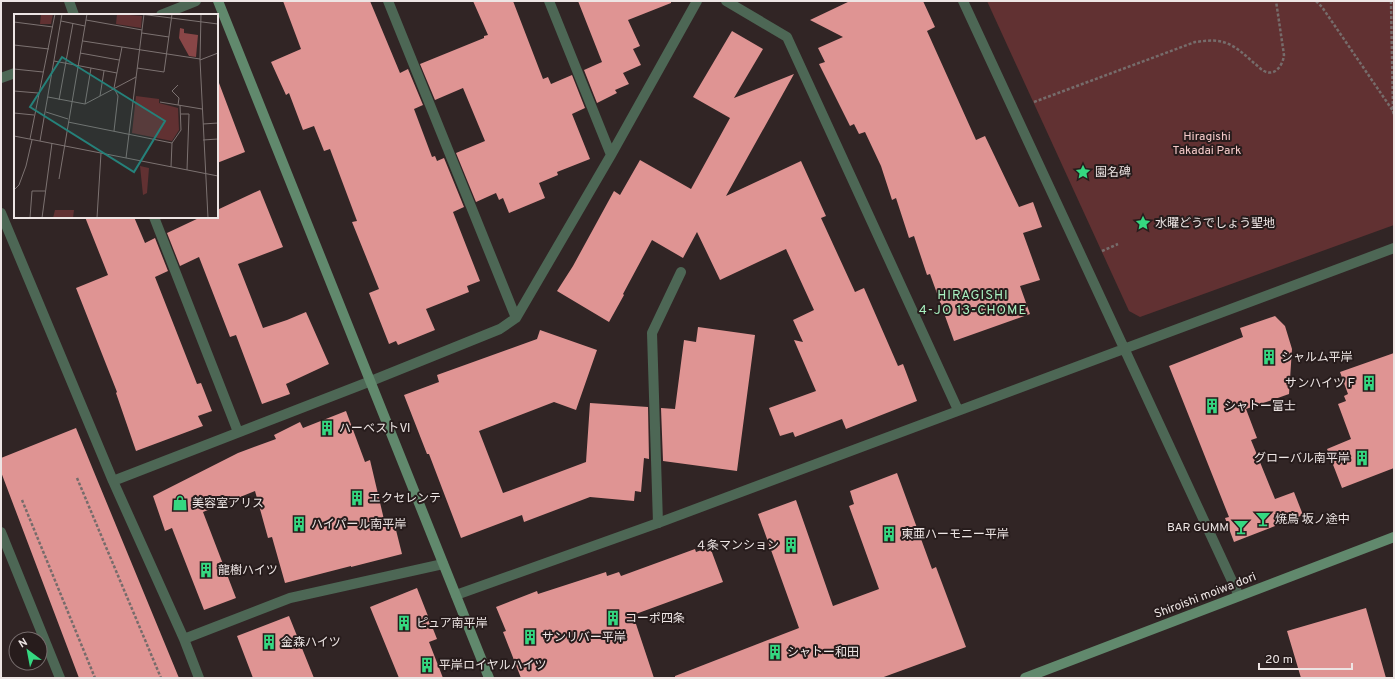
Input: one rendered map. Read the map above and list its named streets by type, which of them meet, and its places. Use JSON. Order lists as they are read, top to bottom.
{
  "streets": {
    "street": ["Shiroishi moiwa dori"]
  },
  "districts": ["HIRAGISHI 4-JO 13-CHOME"],
  "parks": ["Hiragishi Takadai Park"],
  "places": {
    "place": ["園名碑", "水曜どうでしょう聖地"],
    "building": [
      "シャルム平岸",
      "サンハイツＦ",
      "シャトー富士",
      "ハーベストⅥ",
      "グローバル南平岸",
      "エクセレンテ",
      "ハイパール南平岸",
      "東亜ハーモニー平岸",
      "４条マンション",
      "龍樹ハイツ",
      "コーポ四条",
      "ピュア南平岸",
      "サンリバー平岸",
      "金森ハイツ",
      "シャトー和田",
      "平岸ロイヤルハイツ"
    ],
    "shop": ["美容室アリス"],
    "bar": ["焼鳥 坂ノ途中", "BAR GUMM"]
  },
  "scale_bar": "20 m",
  "north": "top left"
}
